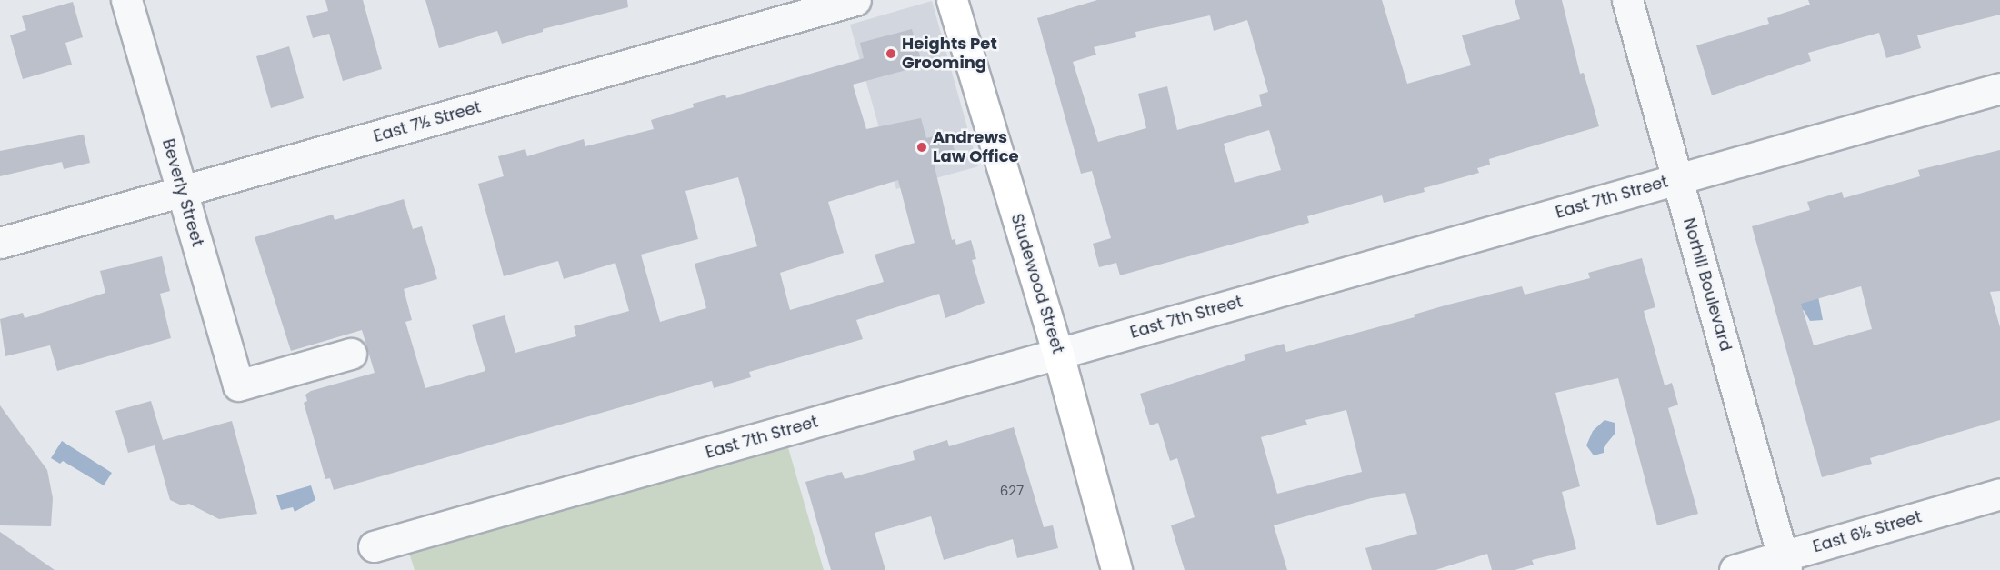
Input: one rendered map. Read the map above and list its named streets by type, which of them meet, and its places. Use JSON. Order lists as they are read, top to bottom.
{
  "streets": {
    "main road": ["Studewood Street"],
    "street": [
      "East 7½ Street",
      "Beverly Street",
      "East 7th Street",
      "Norhill Boulevard",
      "East 6½ Street"
    ]
  },
  "crossings": [
    ["East 7½ Street", "Beverly Street"],
    ["East 7th Street", "Studewood Street"],
    ["East 7th Street", "Norhill Boulevard"],
    ["Norhill Boulevard", "East 6½ Street"]
  ],
  "places": ["Heights Pet Grooming", "Andrews Law Office"],
  "house_numbers": ["627"]
}
